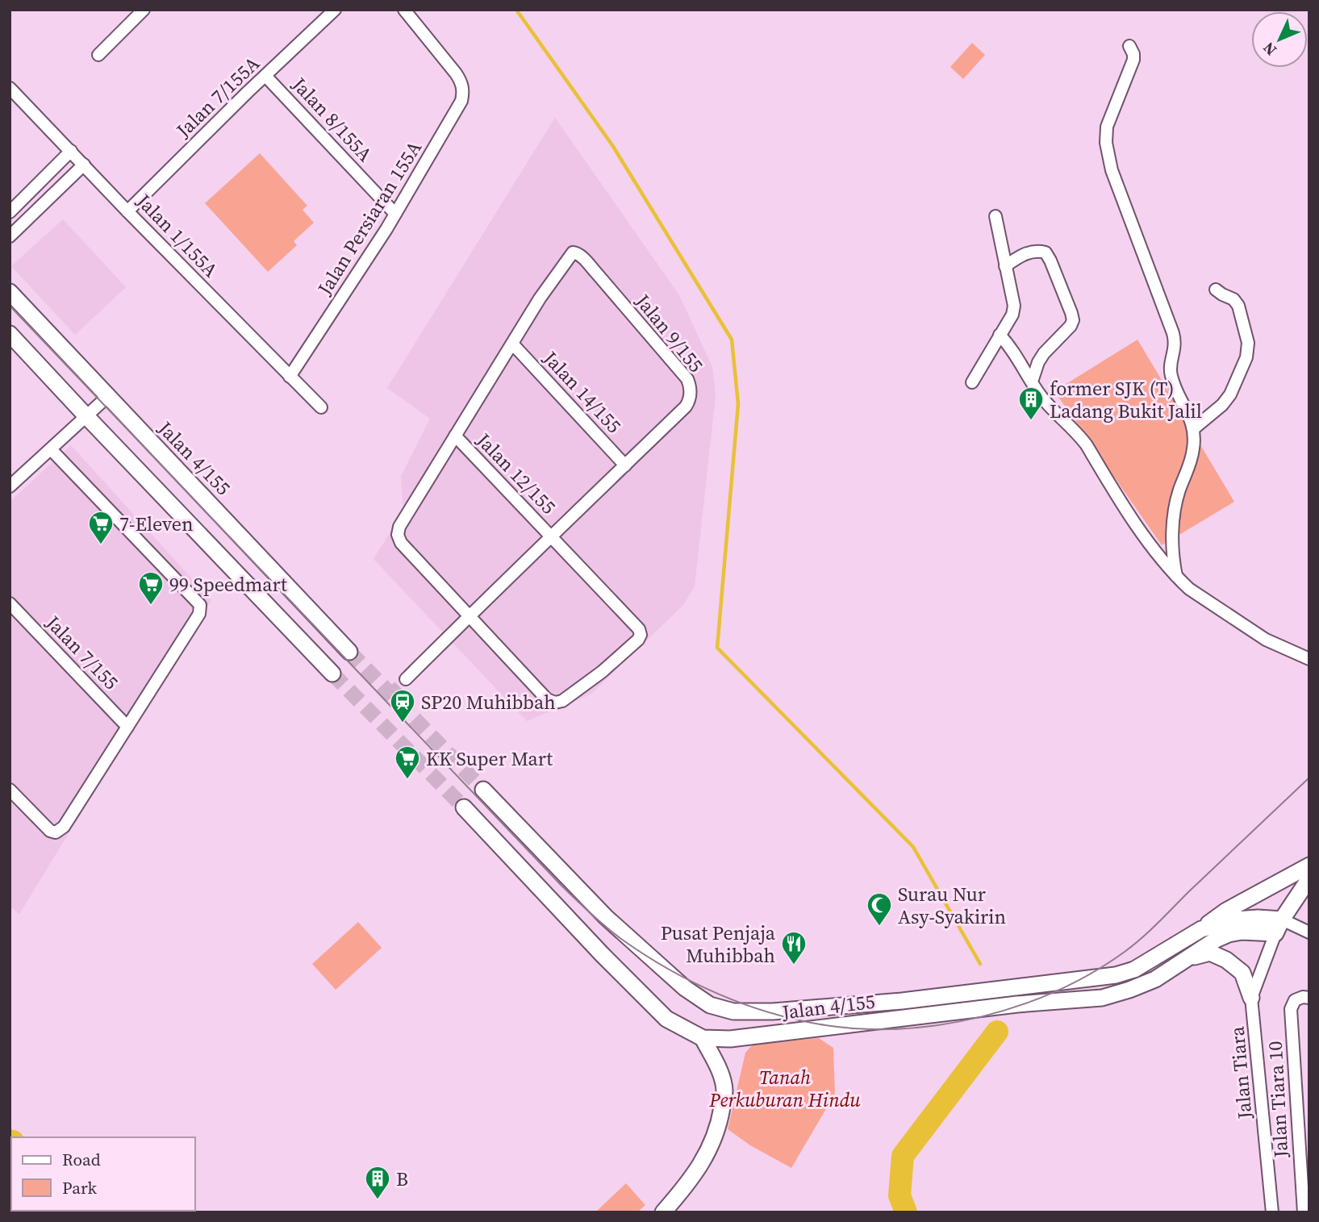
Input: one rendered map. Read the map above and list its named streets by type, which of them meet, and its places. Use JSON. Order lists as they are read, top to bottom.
{
  "streets": {
    "street": [
      "Jalan 7/155A",
      "Jalan 8/155A",
      "Jalan Persiaran 155A",
      "Jalan 1/155A",
      "Jalan 9/155",
      "Jalan 14/155",
      "Jalan 4/155",
      "Jalan 12/155",
      "Jalan 7/155",
      "Jalan Tiara",
      "Jalan Tiara 10"
    ]
  },
  "crossings": [
    ["Jalan 7/155A", "Jalan 8/155A"],
    ["Jalan 7/155A", "Jalan 1/155A"],
    ["Jalan 8/155A", "Jalan Persiaran 155A"],
    ["Jalan Persiaran 155A", "Jalan 1/155A"],
    ["Jalan 9/155", "Jalan 14/155"],
    ["Jalan 9/155", "Jalan 12/155"],
    ["Jalan 4/155", "Jalan Tiara"]
  ],
  "parks": ["Tanah Perkuburan Hindu"],
  "places": {
    "building": ["former SJK (T) Ladang Bukit Jalil", "B"],
    "supermarket": ["7-Eleven", "99 Speedmart", "KK Super Mart"],
    "station": ["SP20 Muhibbah"],
    "mosque": ["Surau Nur Asy-Syakirin"],
    "restaurant": ["Pusat Penjaja Muhibbah"]
  },
  "legend": ["Road", "Park"],
  "north": "bottom left"
}
